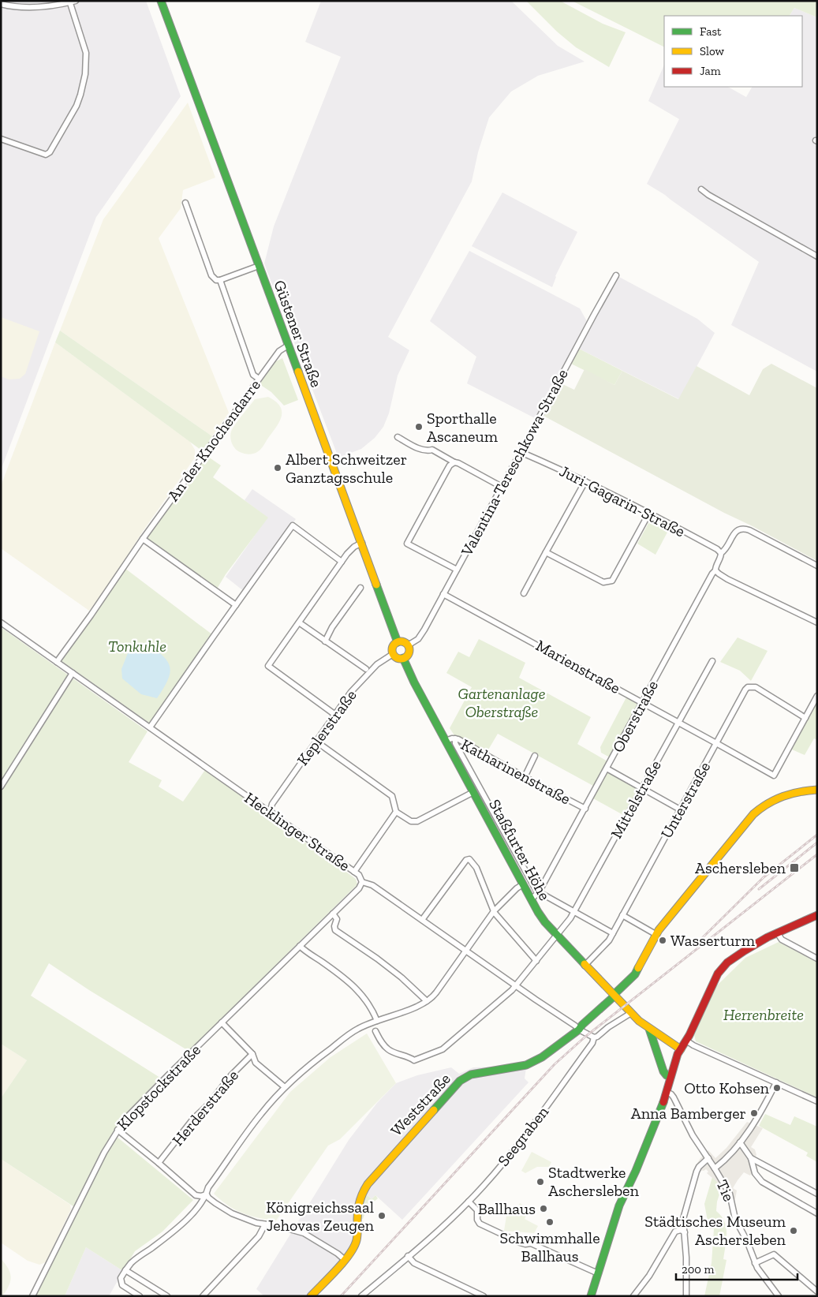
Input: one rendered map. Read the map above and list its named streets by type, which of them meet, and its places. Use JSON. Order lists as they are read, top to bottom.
{
  "streets": {
    "main road": ["Güstener Straße", "Staßfurter Höhe", "Weststraße"],
    "street": [
      "An der Knochendarre",
      "Valentina-Tereschkowa-Straße",
      "Juri-Gagarin-Straße",
      "Marienstraße",
      "Oberstraße",
      "Keplerstraße",
      "Katharinenstraße",
      "Mittelstraße",
      "Unterstraße",
      "Hecklinger Straße",
      "Klopstockstraße",
      "Herderstraße",
      "Seegraben",
      "Tie"
    ]
  },
  "crossings": [
    ["Güstener Straße", "An der Knochendarre"],
    ["Güstener Straße", "Valentina-Tereschkowa-Straße"],
    ["Güstener Straße", "Keplerstraße"],
    ["Güstener Straße", "Staßfurter Höhe"],
    ["An der Knochendarre", "Hecklinger Straße"],
    ["Valentina-Tereschkowa-Straße", "Juri-Gagarin-Straße"],
    ["Valentina-Tereschkowa-Straße", "Marienstraße"],
    ["Valentina-Tereschkowa-Straße", "Keplerstraße"],
    ["Valentina-Tereschkowa-Straße", "Staßfurter Höhe"],
    ["Juri-Gagarin-Straße", "Oberstraße"],
    ["Marienstraße", "Oberstraße"],
    ["Marienstraße", "Mittelstraße"],
    ["Marienstraße", "Unterstraße"],
    ["Oberstraße", "Katharinenstraße"],
    ["Oberstraße", "Staßfurter Höhe"],
    ["Keplerstraße", "Hecklinger Straße"],
    ["Keplerstraße", "Staßfurter Höhe"],
    ["Katharinenstraße", "Staßfurter Höhe"],
    ["Mittelstraße", "Hecklinger Straße"],
    ["Mittelstraße", "Staßfurter Höhe"],
    ["Unterstraße", "Staßfurter Höhe"],
    ["Hecklinger Straße", "Klopstockstraße"],
    ["Hecklinger Straße", "Weststraße"],
    ["Hecklinger Straße", "Seegraben"],
    ["Staßfurter Höhe", "Weststraße"],
    ["Staßfurter Höhe", "Seegraben"]
  ],
  "parks": ["Tonkuhle", "Gartenanlage Oberstraße", "Herrenbreite"],
  "places": {
    "other": [
      "Sporthalle Ascaneum",
      "Albert Schweitzer Ganztagsschule",
      "Wasserturm",
      "Otto Kohsen",
      "Anna Bamberger",
      "Stadtwerke Aschersleben",
      "Ballhaus",
      "Königreichssaal Jehovas Zeugen",
      "Schwimmhalle Ballhaus",
      "Städtisches Museum Aschersleben"
    ],
    "transit": ["Aschersleben"]
  },
  "legend": ["Fast", "Slow", "Jam"],
  "scale_bar": "200 m"
}
